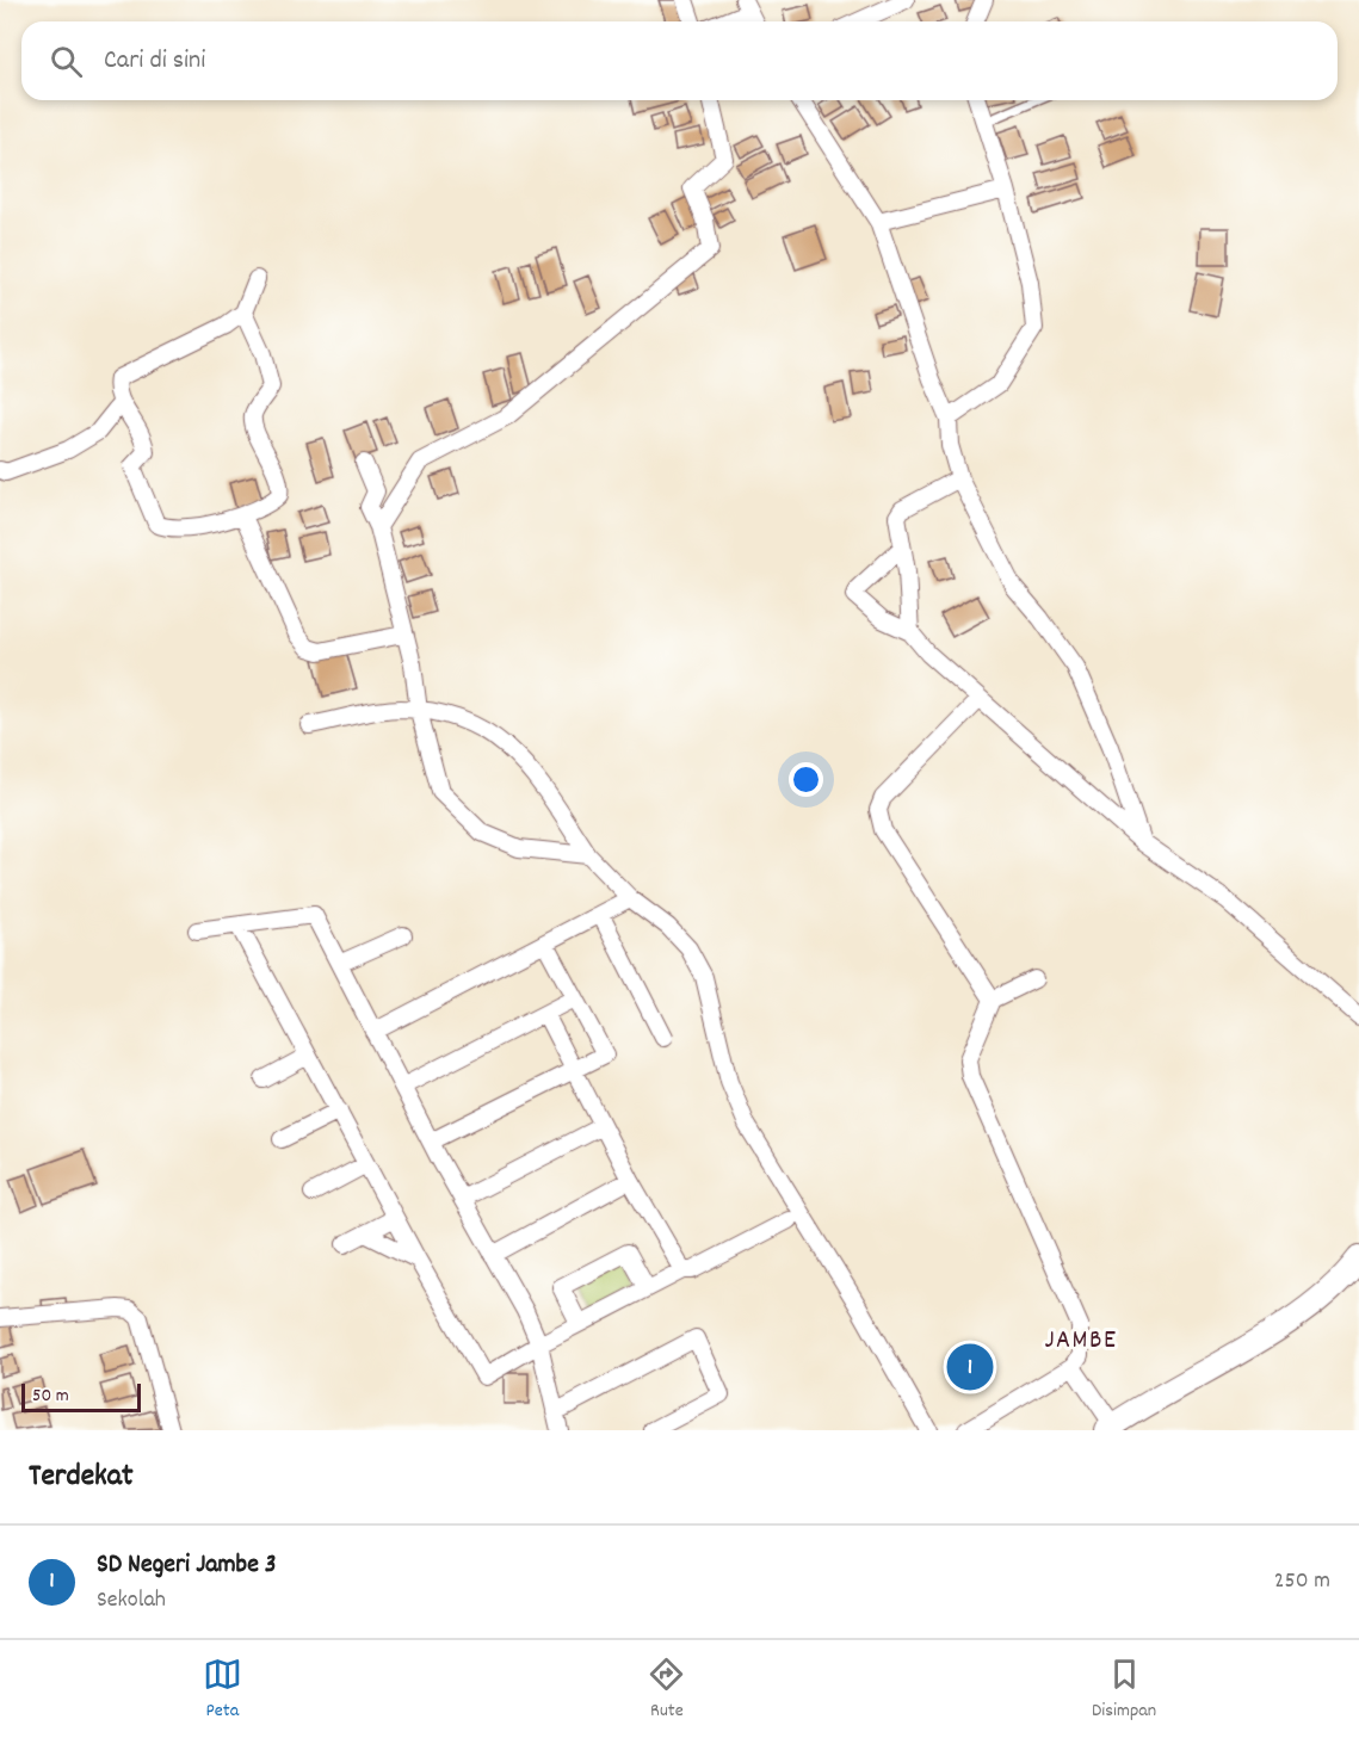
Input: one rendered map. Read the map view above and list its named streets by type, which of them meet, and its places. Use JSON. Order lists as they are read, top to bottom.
{
  "districts": ["JAMBE"],
  "scale_bar": "50 m",
  "page": {
    "search": "Cari di sini",
    "pins": "1",
    "scale": "50 m",
    "heading": "Terdekat",
    "list": [
      {
        "mark": "1",
        "name": "SD Negeri Jambe 3",
        "note": "Sekolah",
        "value": "250 m"
      }
    ],
    "nav": ["Peta", "Rute", "Disimpan"]
  }
}
